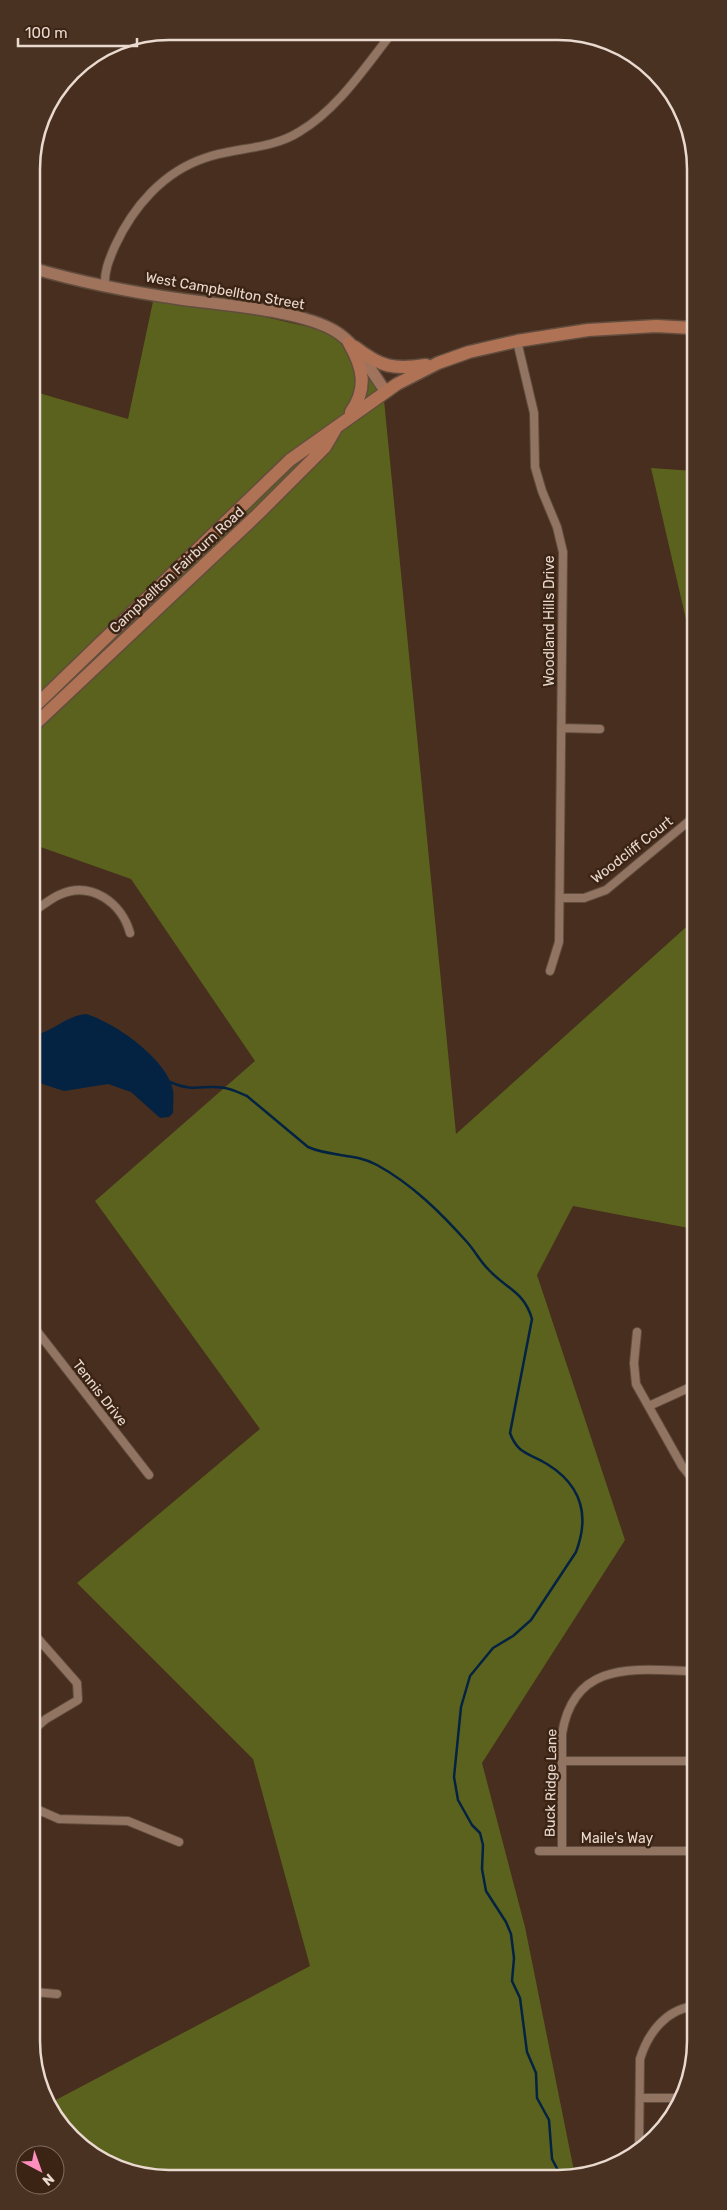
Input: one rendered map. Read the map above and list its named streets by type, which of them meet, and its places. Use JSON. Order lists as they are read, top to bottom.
{
  "streets": {
    "main road": ["West Campbellton Street", "Campbellton Fairburn Road"],
    "street": [
      "Woodland Hills Drive",
      "Woodcliff Court",
      "Tennis Drive",
      "Buck Ridge Lane",
      "Maile's Way"
    ]
  },
  "crossings": [
    ["West Campbellton Street", "Campbellton Fairburn Road"],
    ["Campbellton Fairburn Road", "Woodland Hills Drive"],
    ["Woodland Hills Drive", "Woodcliff Court"],
    ["Buck Ridge Lane", "Maile's Way"]
  ],
  "scale_bar": "100 m",
  "north": "bottom right"
}
